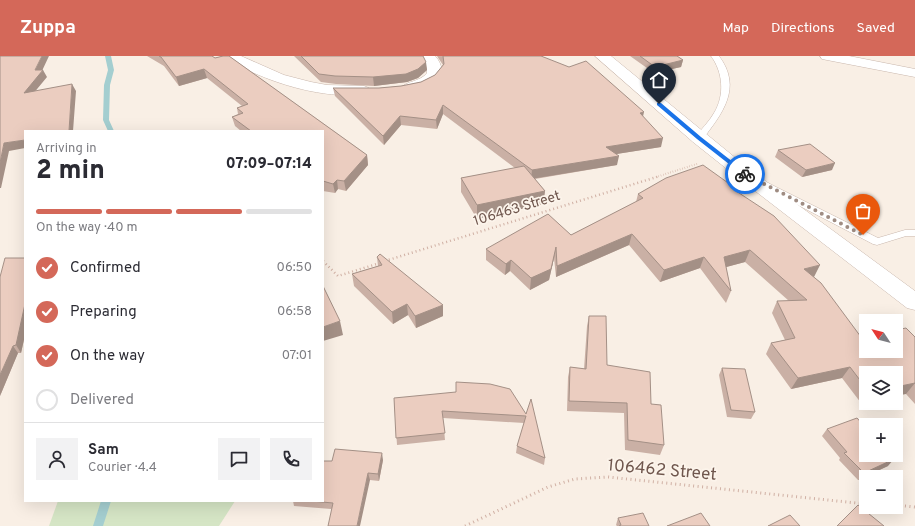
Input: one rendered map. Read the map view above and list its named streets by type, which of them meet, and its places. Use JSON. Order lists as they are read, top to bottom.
{
  "streets": {
    "path": ["106463 Street", "106462 Street"]
  },
  "north": "top left",
  "page": {
    "header": "Zuppa",
    "nav": ["Map", "Directions", "Saved"],
    "heading": ["2 min", "Arriving in", "07:09–07:14"],
    "panel": ["Sam", "Courier · 4.4"],
    "bar": "On the way · 40 m",
    "list": [
      ["Confirmed", "06:50"],
      ["Preparing", "06:58"],
      ["On the way", "07:01"],
      "Delivered"
    ],
    "map_buttons": ["+", "−"]
  }
}
